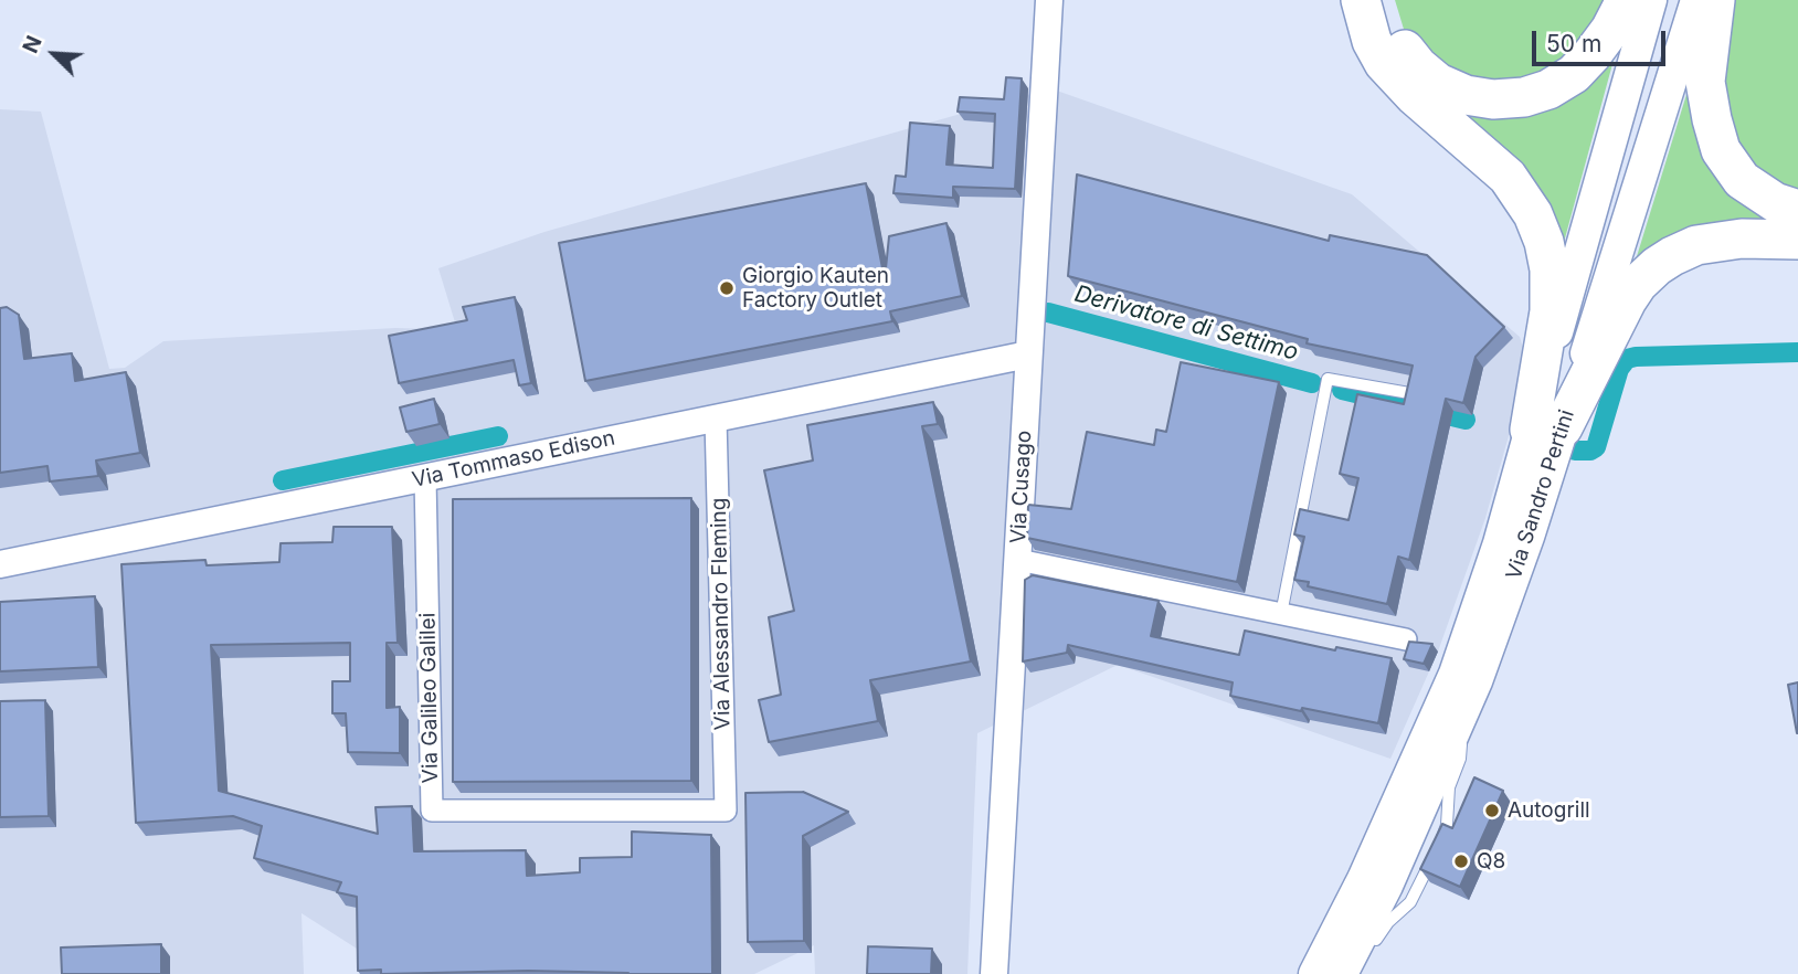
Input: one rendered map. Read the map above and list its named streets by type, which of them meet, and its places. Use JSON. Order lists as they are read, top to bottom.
{
  "streets": {
    "main road": ["Via Sandro Pertini"],
    "street": [
      "Via Tommaso Edison",
      "Via Cusago",
      "Via Alessandro Fleming",
      "Via Galileo Galilei"
    ]
  },
  "crossings": [
    ["Via Tommaso Edison", "Via Cusago"],
    ["Via Tommaso Edison", "Via Alessandro Fleming"],
    ["Via Tommaso Edison", "Via Galileo Galilei"],
    ["Via Alessandro Fleming", "Via Galileo Galilei"]
  ],
  "water": ["Derivatore di Settimo"],
  "places": ["Giorgio Kauten Factory Outlet", "Autogrill", "Q8"],
  "scale_bar": "50 m",
  "north": "top left"
}
